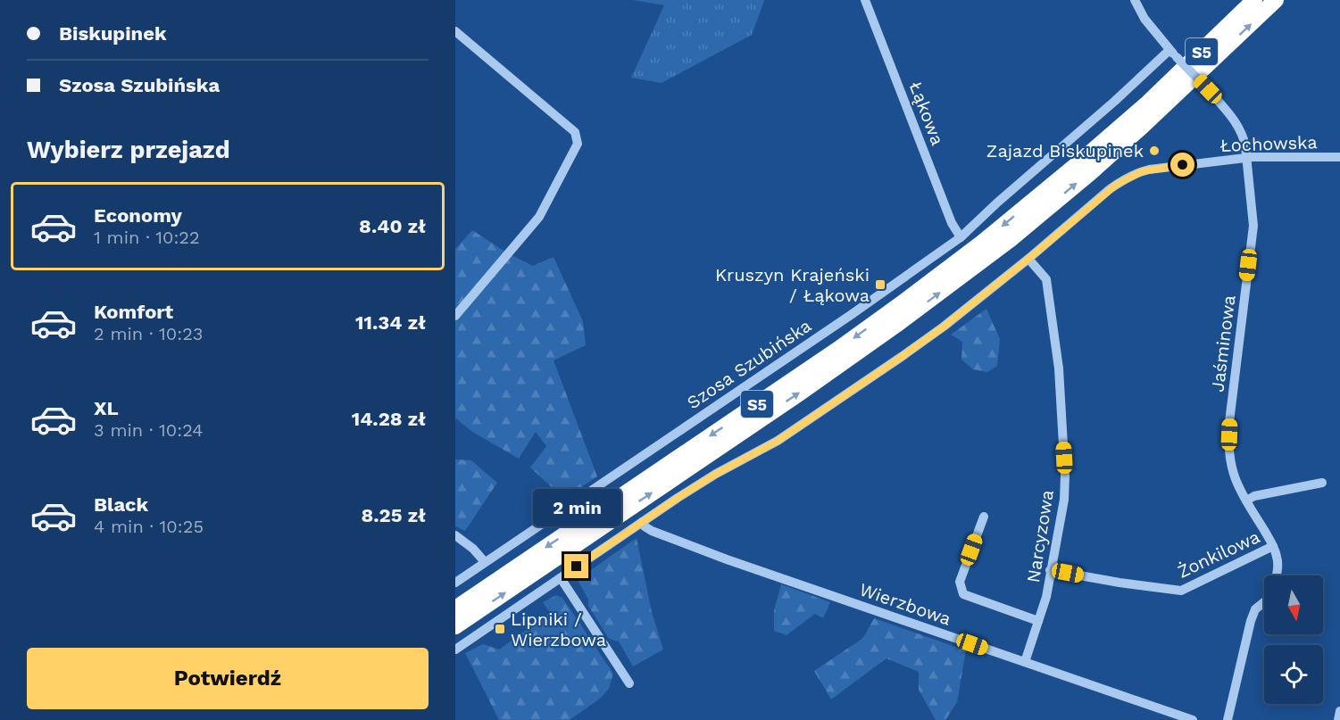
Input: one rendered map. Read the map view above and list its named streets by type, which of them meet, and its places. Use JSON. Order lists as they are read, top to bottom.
{
  "streets": {
    "highway": ["S5"],
    "street": [
      "Łąkowa",
      "Łochowska",
      "Jaśminowa",
      "Szosa Szubińska",
      "Narcyzowa",
      "Żonkilowa",
      "Wierzbowa"
    ]
  },
  "crossings": [
    ["Łąkowa", "Szosa Szubińska"],
    ["Łochowska", "Jaśminowa"],
    ["Łochowska", "Narcyzowa"],
    ["Jaśminowa", "Szosa Szubińska"],
    ["Jaśminowa", "Żonkilowa"],
    ["Narcyzowa", "Żonkilowa"],
    ["Narcyzowa", "Wierzbowa"]
  ],
  "places": {
    "other": ["Zajazd Biskupinek"],
    "transit": ["Kruszyn Krajeński / Łąkowa", "Lipniki / Wierzbowa"]
  },
  "north": "bottom",
  "page": {
    "banner": ["Biskupinek", "Szosa Szubińska"],
    "heading": "Wybierz przejazd",
    "list": [
      {
        "name": "Economy",
        "note": "1 min · 10:22",
        "value": "8.40 zł"
      },
      {
        "name": "Komfort",
        "note": "2 min · 10:23",
        "value": "11.34 zł"
      },
      {
        "name": "XL",
        "note": "3 min · 10:24",
        "value": "14.28 zł"
      },
      {
        "name": "Black",
        "note": "4 min · 10:25",
        "value": "8.25 zł"
      }
    ],
    "bubble": "2 min",
    "buttons": "Potwierdź"
  }
}
